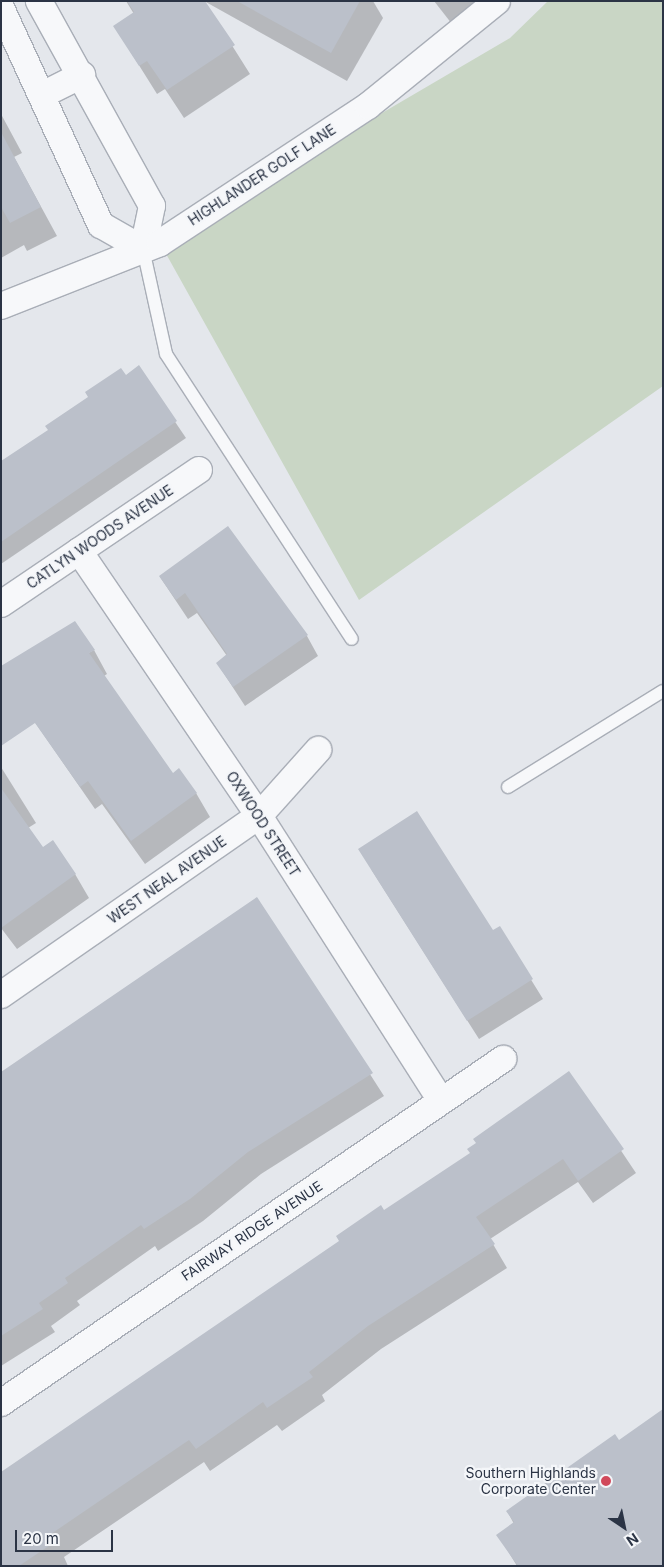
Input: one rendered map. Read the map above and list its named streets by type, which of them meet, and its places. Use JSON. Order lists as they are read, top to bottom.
{
  "streets": {
    "street": [
      "HIGHLANDER GOLF LANE",
      "CATLYN WOODS AVENUE",
      "OXWOOD STREET",
      "WEST NEAL AVENUE",
      "FAIRWAY RIDGE AVENUE"
    ]
  },
  "crossings": [
    ["CATLYN WOODS AVENUE", "OXWOOD STREET"],
    ["OXWOOD STREET", "WEST NEAL AVENUE"],
    ["OXWOOD STREET", "FAIRWAY RIDGE AVENUE"]
  ],
  "places": ["Southern Highlands Corporate Center"],
  "scale_bar": "20 m",
  "north": "bottom right"
}
